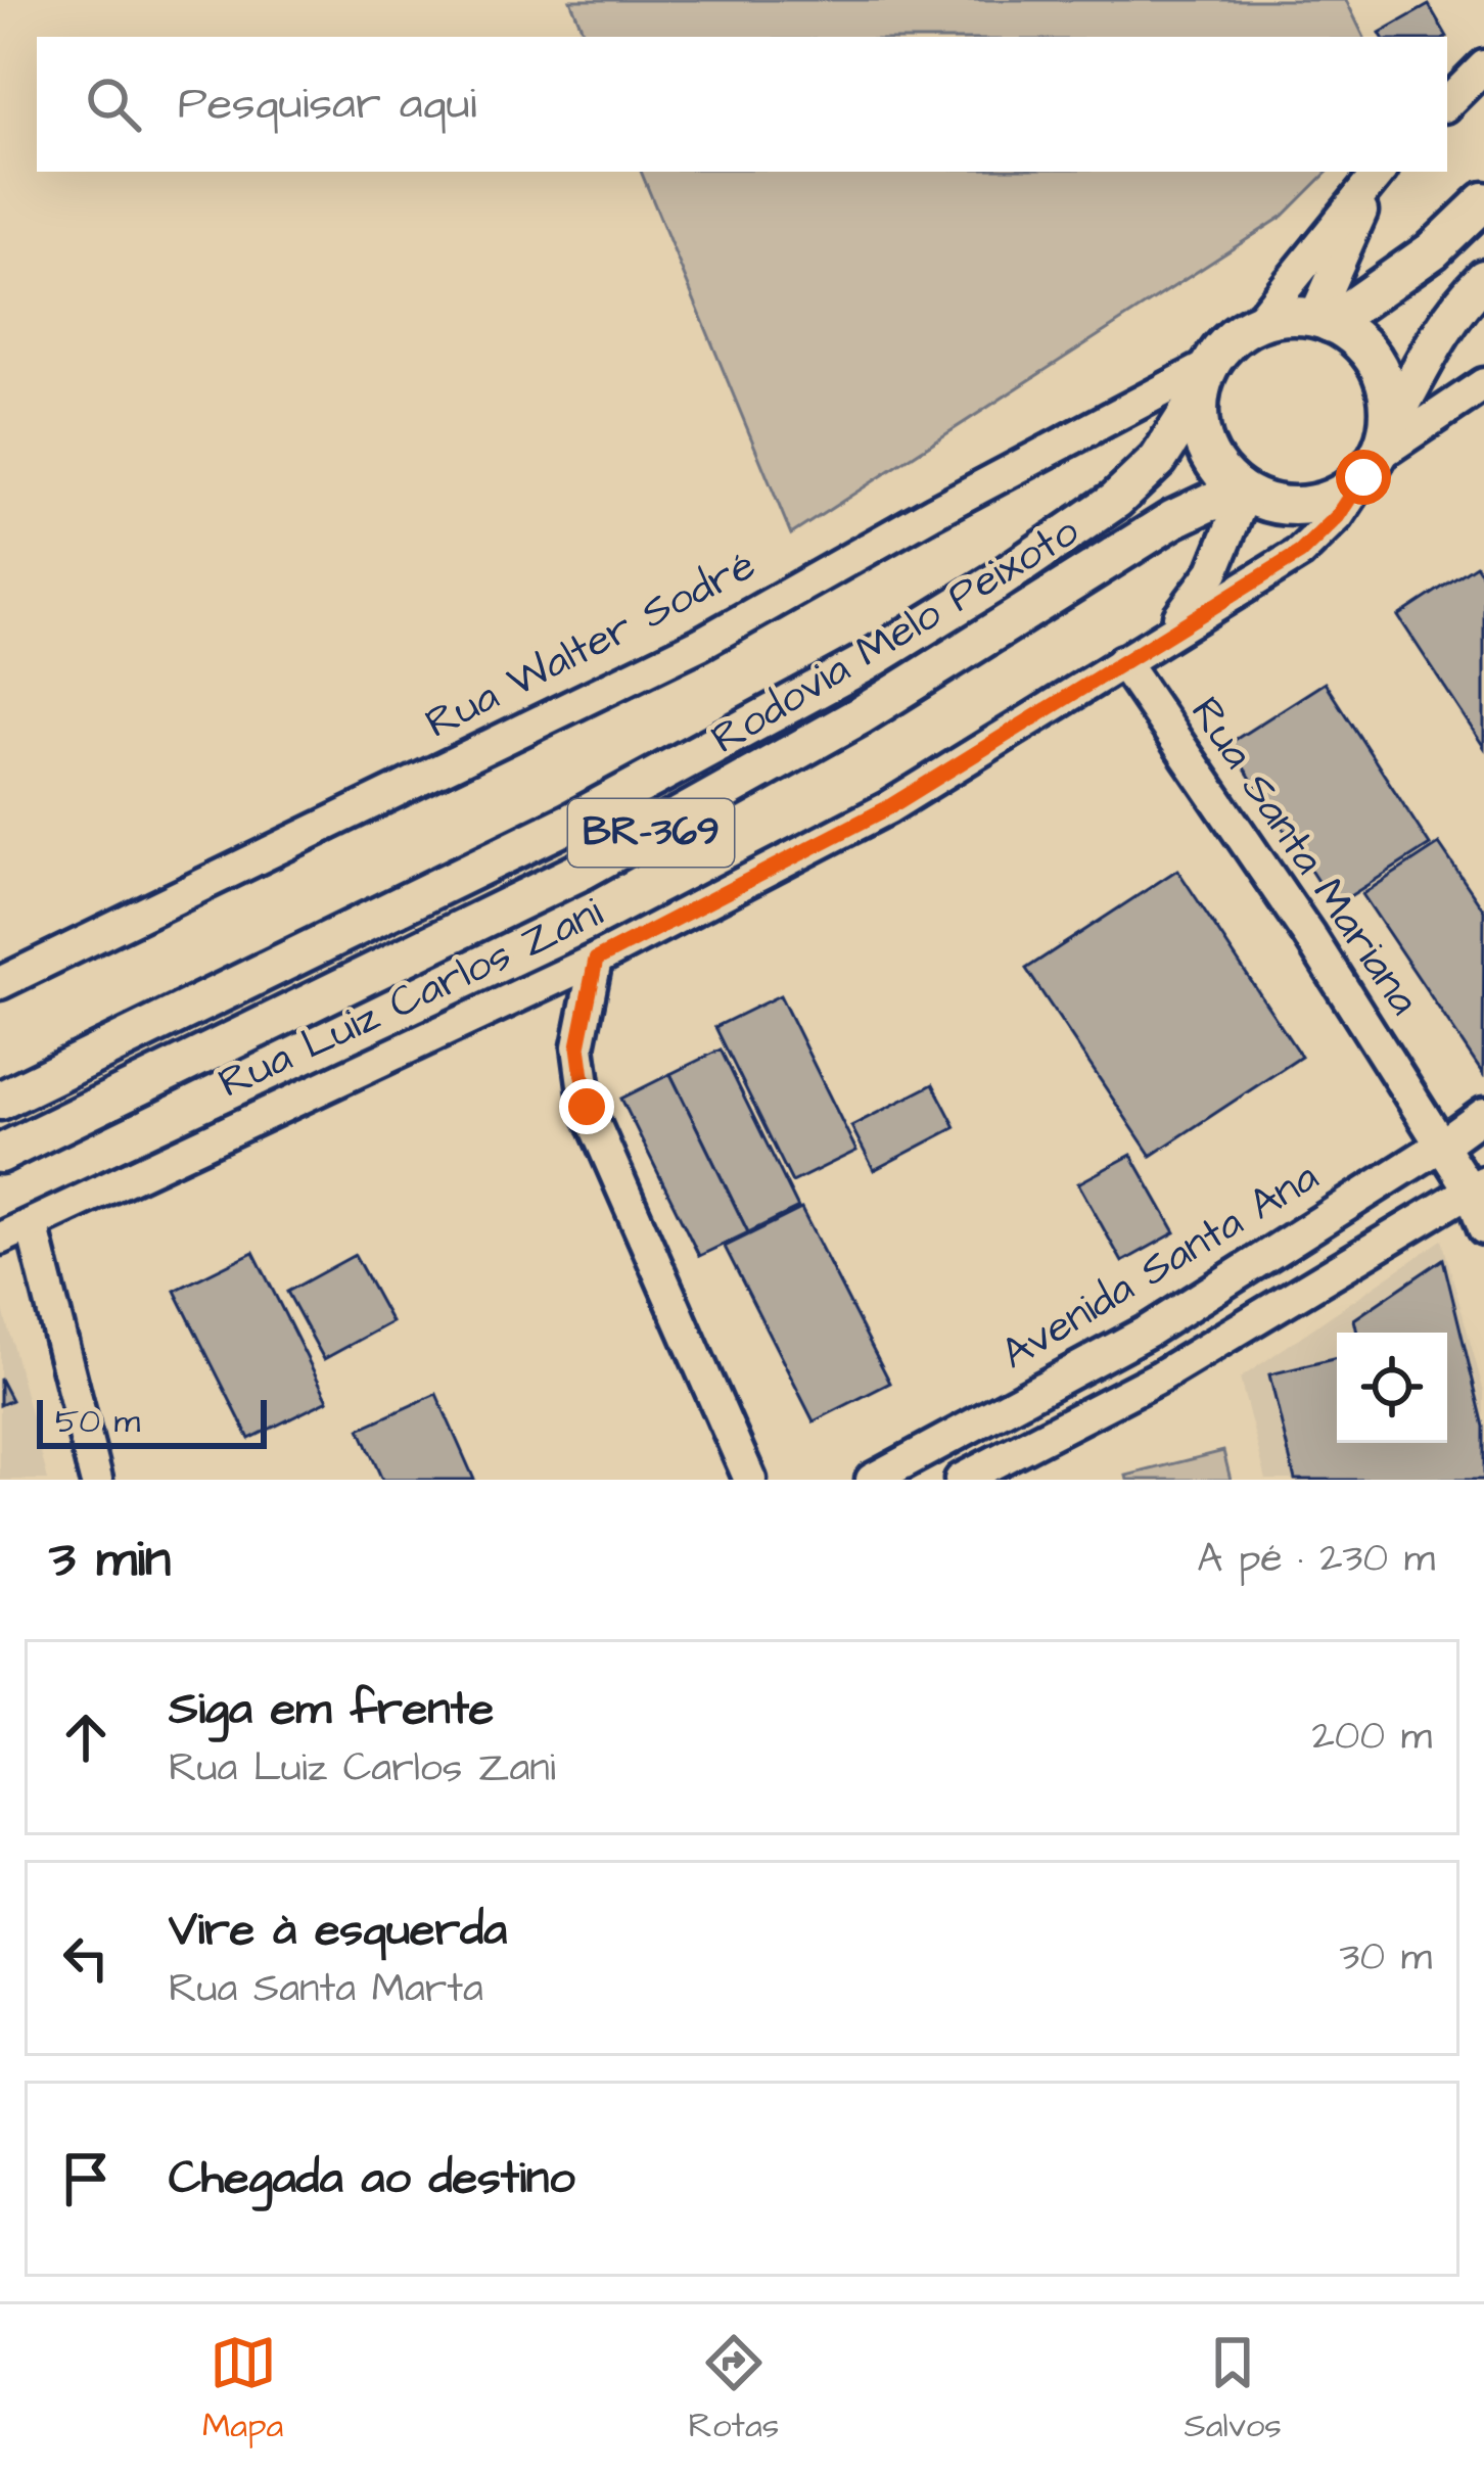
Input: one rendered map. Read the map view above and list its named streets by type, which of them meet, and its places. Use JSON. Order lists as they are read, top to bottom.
{
  "streets": {
    "main road": ["Rodovia Melo Peixoto", "BR-369"],
    "street": [
      "Rua Walter Sodré",
      "Rua Santa Mariana",
      "Rua Luiz Carlos Zani",
      "Avenida Santa Ana"
    ]
  },
  "crossings": [
    ["Rodovia Melo Peixoto", "Rua Walter Sodré"],
    ["Rodovia Melo Peixoto", "Rua Luiz Carlos Zani"],
    ["Rua Walter Sodré", "Rua Luiz Carlos Zani"],
    ["Rua Santa Mariana", "Rua Luiz Carlos Zani"],
    ["Rua Santa Mariana", "Avenida Santa Ana"]
  ],
  "scale_bar": "50 m",
  "page": {
    "search": "Pesquisar aqui",
    "scale": "50 m",
    "heading": ["3 min", "A pé · 230 m"],
    "list": [
      ["Siga em frente", "Rua Luiz Carlos Zani", "200 m"],
      ["Vire à esquerda", "Rua Santa Marta", "30 m"],
      "Chegada ao destino"
    ],
    "nav": ["Mapa", "Rotas", "Salvos"]
  }
}
